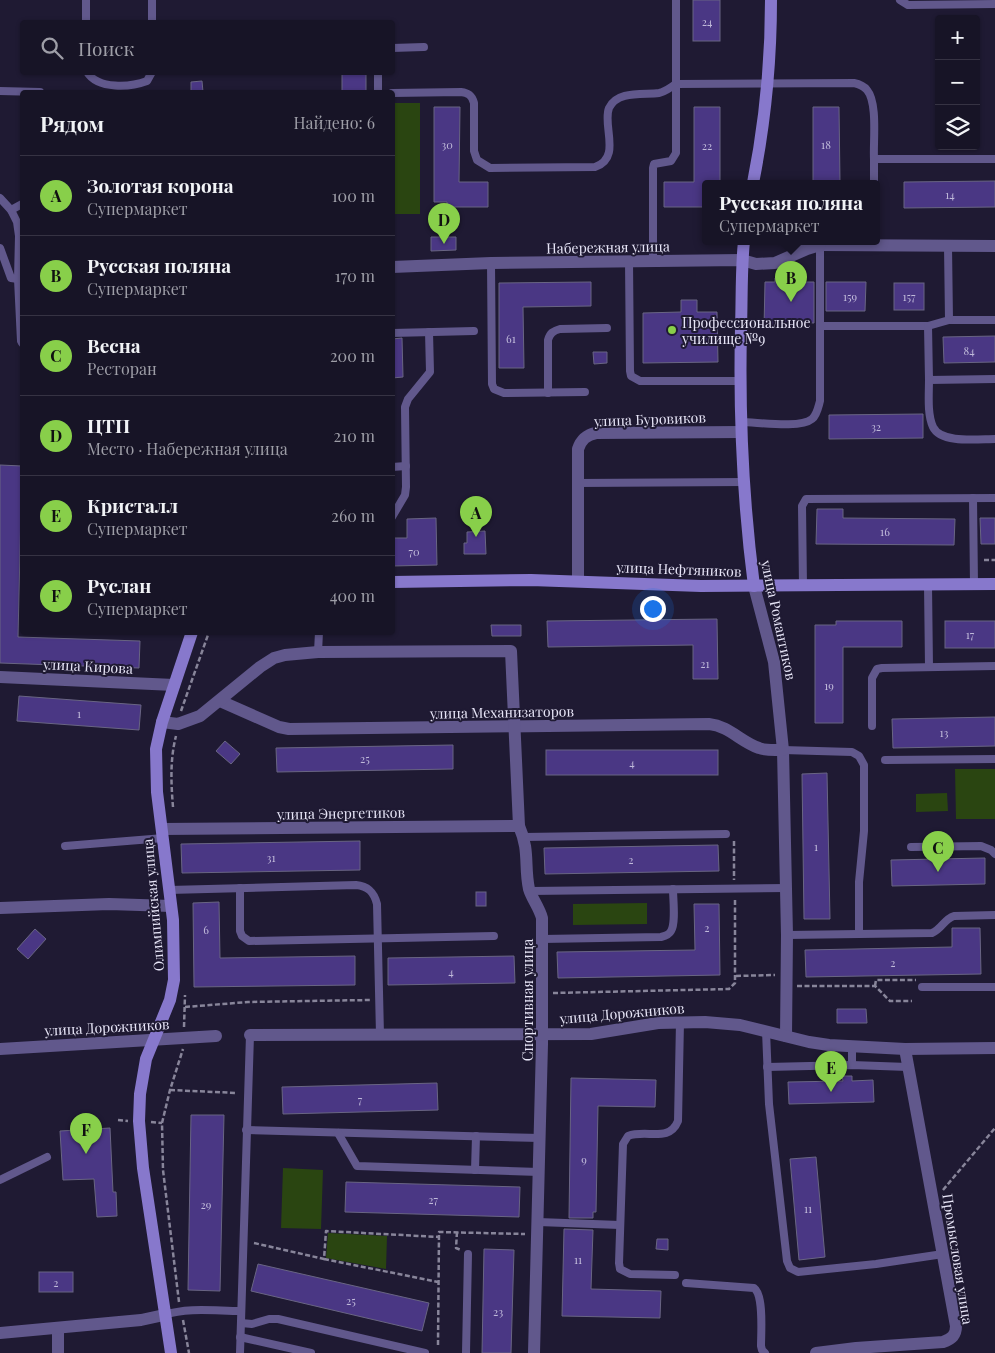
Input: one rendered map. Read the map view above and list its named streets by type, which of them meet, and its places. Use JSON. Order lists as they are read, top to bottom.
{
  "streets": {
    "street": [
      "Набережная улица",
      "улица Буровиков",
      "улица Нефтяников",
      "улица Романтиков",
      "улица Кирова",
      "улица Механизаторов",
      "улица Энергетиков",
      "Олимпийская улица",
      "Спортивная улица",
      "улица Дорожников",
      "Промысловая улица"
    ]
  },
  "crossings": [
    ["Набережная улица", "улица Романтиков"],
    ["улица Буровиков", "улица Нефтяников"],
    ["улица Буровиков", "улица Романтиков"],
    ["улица Нефтяников", "улица Романтиков"],
    ["улица Романтиков", "улица Механизаторов"],
    ["улица Романтиков", "улица Дорожников"],
    ["улица Кирова", "Олимпийская улица"],
    ["улица Механизаторов", "Спортивная улица"],
    ["улица Энергетиков", "Олимпийская улица"],
    ["улица Энергетиков", "Спортивная улица"],
    ["Олимпийская улица", "улица Дорожников"],
    ["Спортивная улица", "улица Дорожников"],
    ["улица Дорожников", "Промысловая улица"]
  ],
  "places": ["Профессиональное училище №9"],
  "house_numbers": [
    "24",
    "30",
    "18",
    "22",
    "14",
    "159",
    "157",
    "61",
    "84",
    "32",
    "16",
    "70",
    "17",
    "21",
    "19",
    "1",
    "13",
    "25",
    "4",
    "1",
    "31",
    "2",
    "2",
    "6",
    "2",
    "4",
    "7",
    "9",
    "27",
    "29",
    "11",
    "11",
    "2",
    "25",
    "23"
  ],
  "page": {
    "map_buttons": ["+", "−"],
    "search": "Поиск",
    "heading": ["Рядом", "Найдено: 6"],
    "list": [
      {
        "mark": "A",
        "name": "Золотая корона",
        "note": "Супермаркет",
        "value": "100 m"
      },
      {
        "mark": "B",
        "name": "Русская поляна",
        "note": "Супермаркет",
        "value": "170 m"
      },
      {
        "mark": "C",
        "name": "Весна",
        "note": "Ресторан",
        "value": "200 m"
      },
      {
        "mark": "D",
        "name": "ЦТП",
        "note": "Место · Набережная улица",
        "value": "210 m"
      },
      {
        "mark": "E",
        "name": "Кристалл",
        "note": "Супермаркет",
        "value": "260 m"
      },
      {
        "mark": "F",
        "name": "Руслан",
        "note": "Супермаркет",
        "value": "400 m"
      }
    ],
    "popup": ["Русская поляна", "Супермаркет"],
    "pins": [
      "D",
      "B",
      "A",
      "C",
      "E",
      "F"
    ]
  }
}
